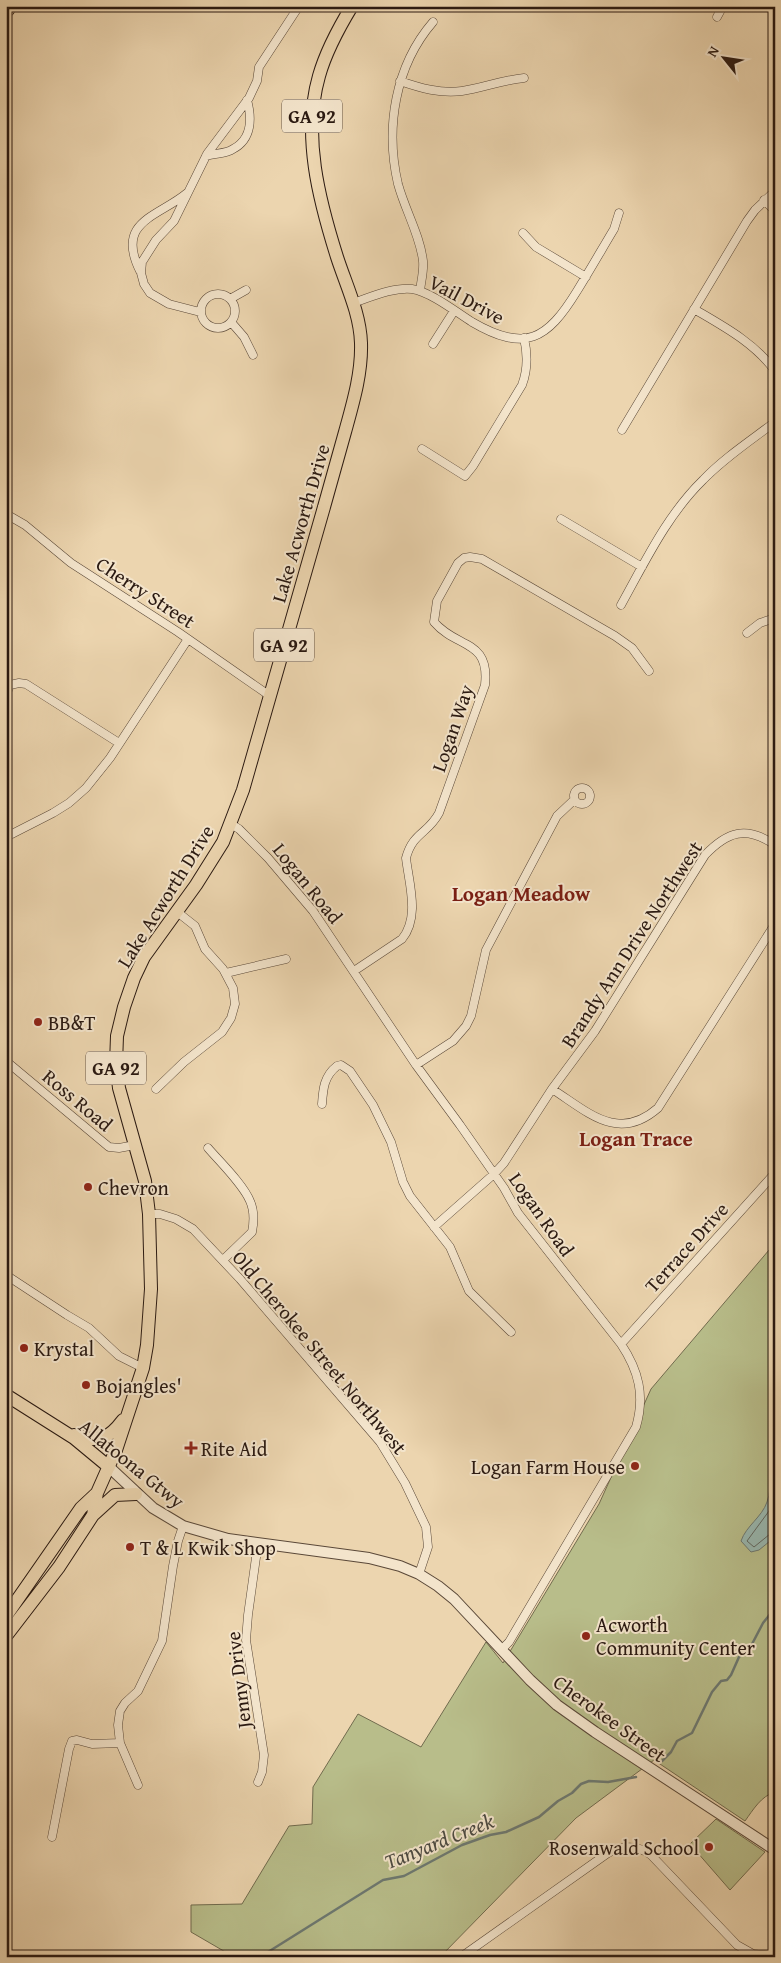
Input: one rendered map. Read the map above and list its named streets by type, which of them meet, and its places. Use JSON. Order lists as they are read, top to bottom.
{
  "streets": {
    "main road": ["GA 92", "Lake Acworth Drive", "Allatoona Gtwy"],
    "street": [
      "Vail Drive",
      "Cherry Street",
      "Logan Way",
      "Logan Road",
      "Brandy Ann Drive Northwest",
      "Ross Road",
      "Terrace Drive",
      "Old Cherokee Street Northwest",
      "Jenny Drive",
      "Cherokee Street"
    ]
  },
  "crossings": [
    ["Vail Drive", "Lake Acworth Drive"],
    ["Lake Acworth Drive", "Cherry Street"],
    ["Lake Acworth Drive", "Logan Road"],
    ["Lake Acworth Drive", "Ross Road"],
    ["Lake Acworth Drive", "Old Cherokee Street Northwest"],
    ["Lake Acworth Drive", "Allatoona Gtwy"],
    ["Logan Way", "Logan Road"],
    ["Logan Road", "Brandy Ann Drive Northwest"],
    ["Logan Road", "Terrace Drive"],
    ["Logan Road", "Cherokee Street"],
    ["Old Cherokee Street Northwest", "Allatoona Gtwy"],
    ["Old Cherokee Street Northwest", "Cherokee Street"],
    ["Allatoona Gtwy", "Jenny Drive"],
    ["Allatoona Gtwy", "Cherokee Street"]
  ],
  "districts": ["Logan Meadow", "Logan Trace"],
  "water": ["Tanyard Creek"],
  "places": {
    "other": [
      "BB&T",
      "Chevron",
      "Krystal",
      "Bojangles'",
      "Logan Farm House",
      "T & L Kwik Shop",
      "Acworth Community Center",
      "Rosenwald School"
    ],
    "health": ["Rite Aid"]
  },
  "north": "top left"
}
